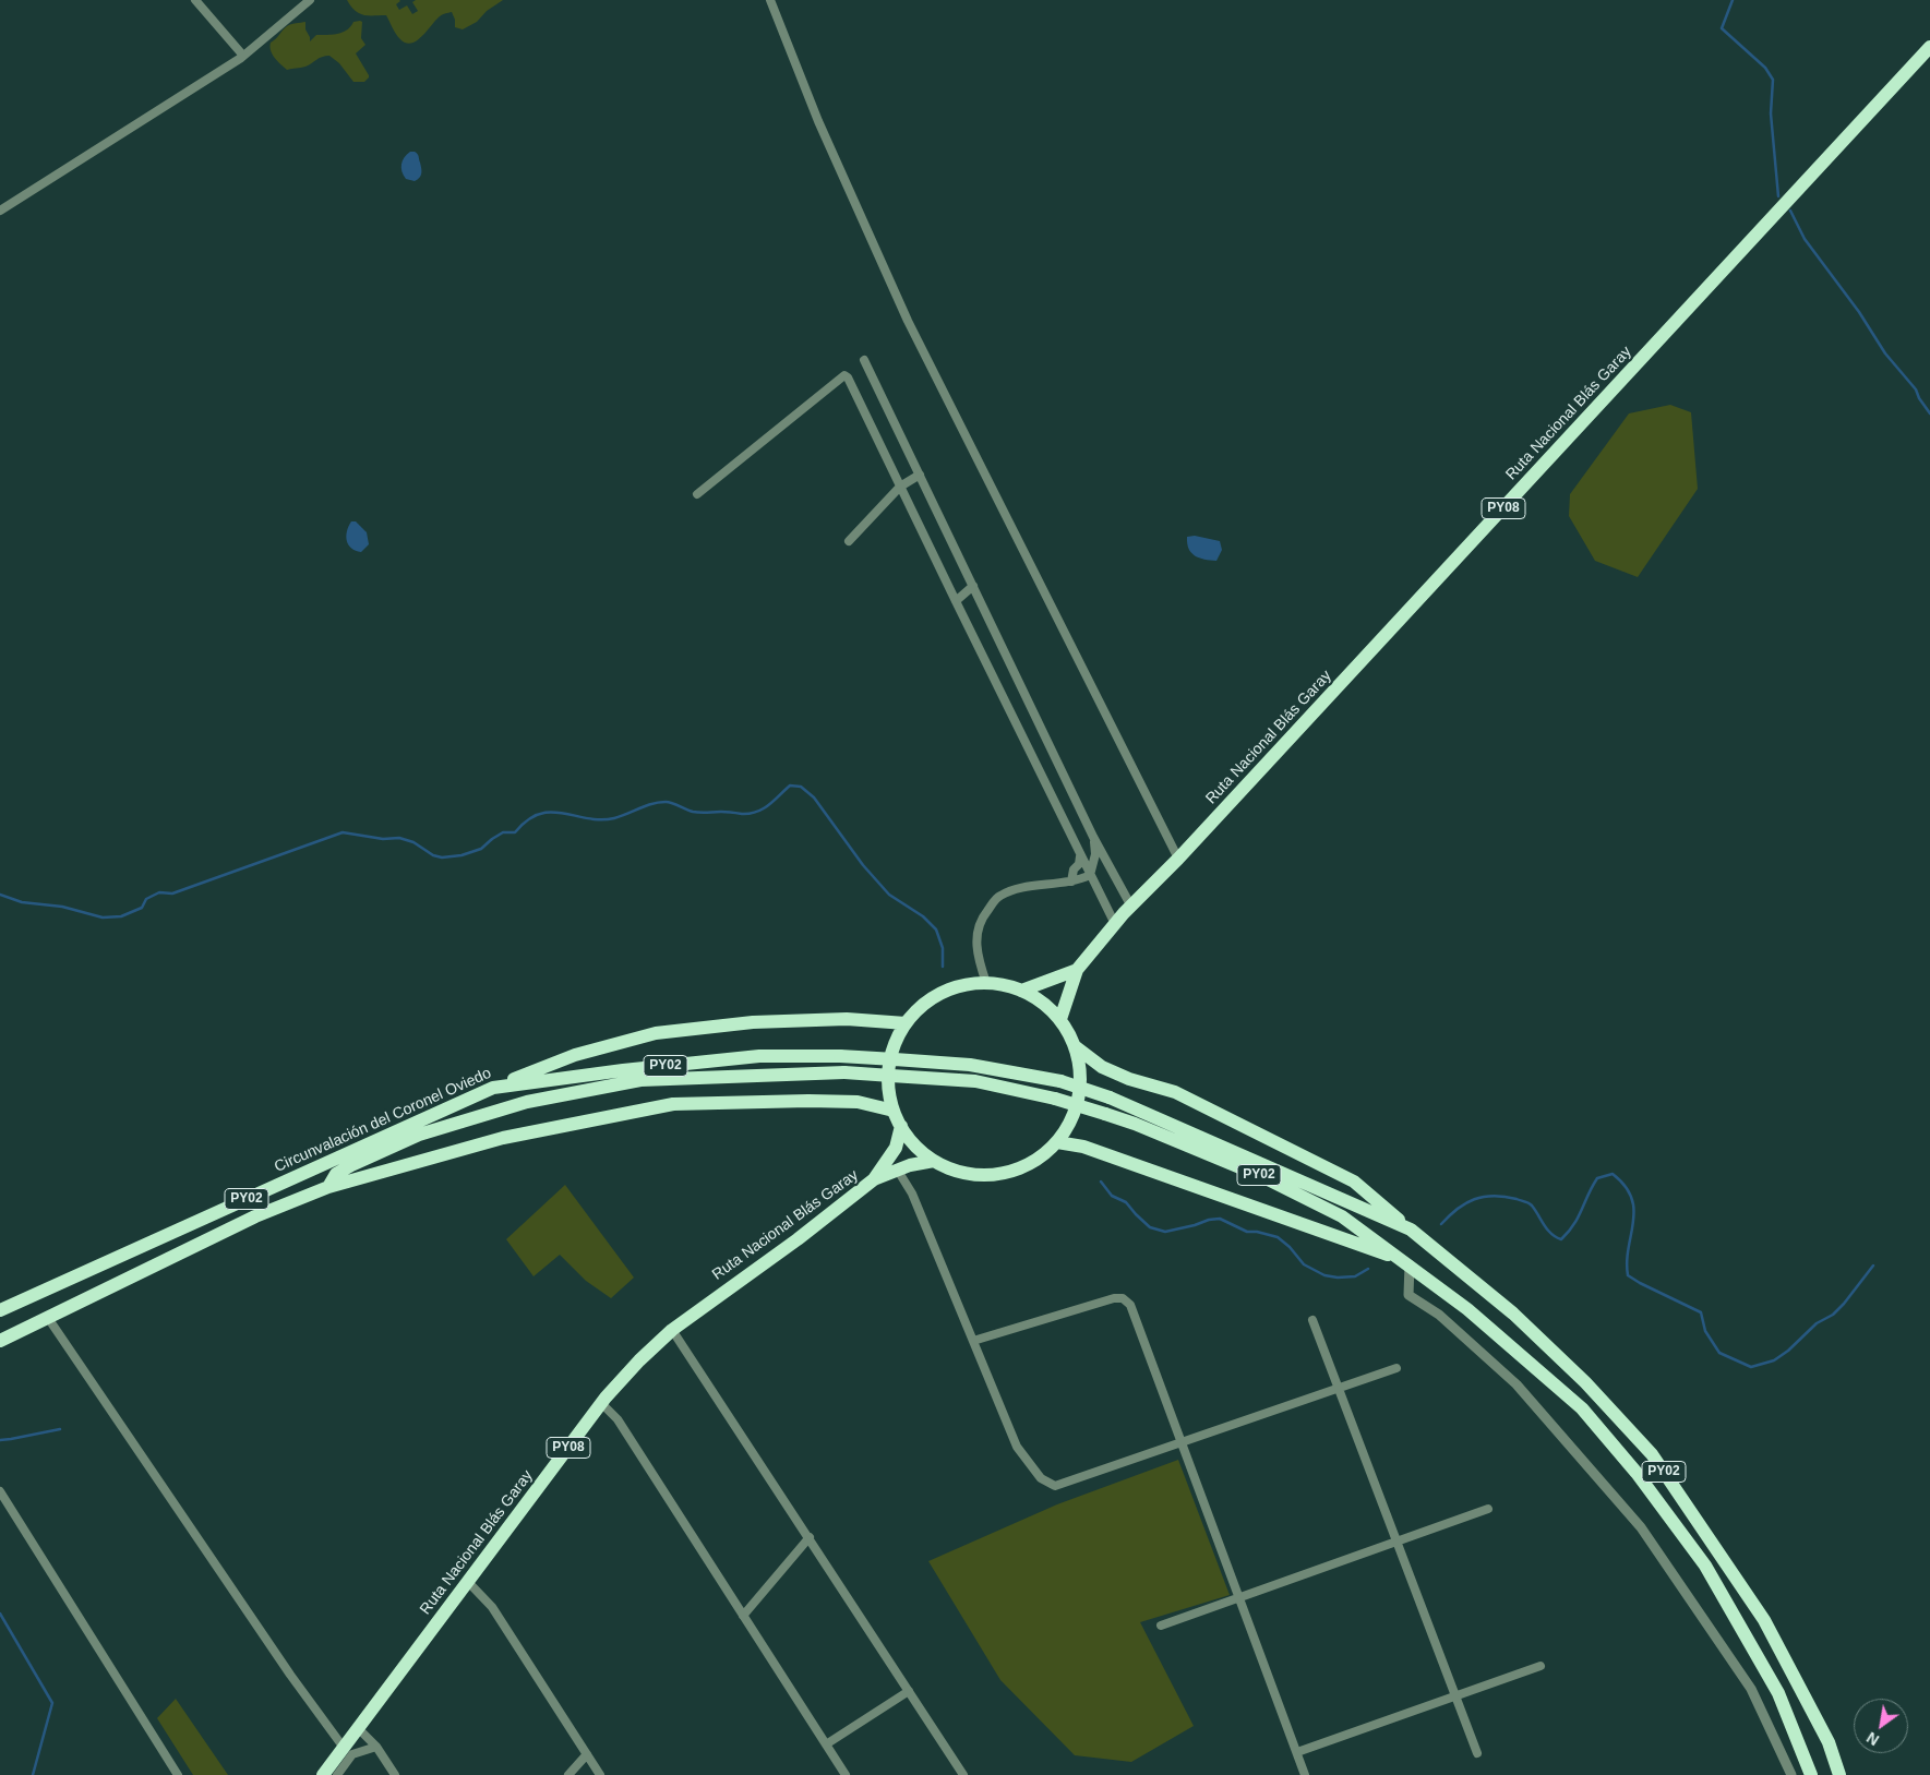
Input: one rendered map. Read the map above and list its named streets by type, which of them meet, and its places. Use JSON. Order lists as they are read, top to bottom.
{
  "streets": {
    "highway": [
      "Ruta Nacional Blás Garay",
      "PY08",
      "PY02",
      "Circunvalación del Coronel Oviedo"
    ]
  },
  "north": "bottom left"
}
